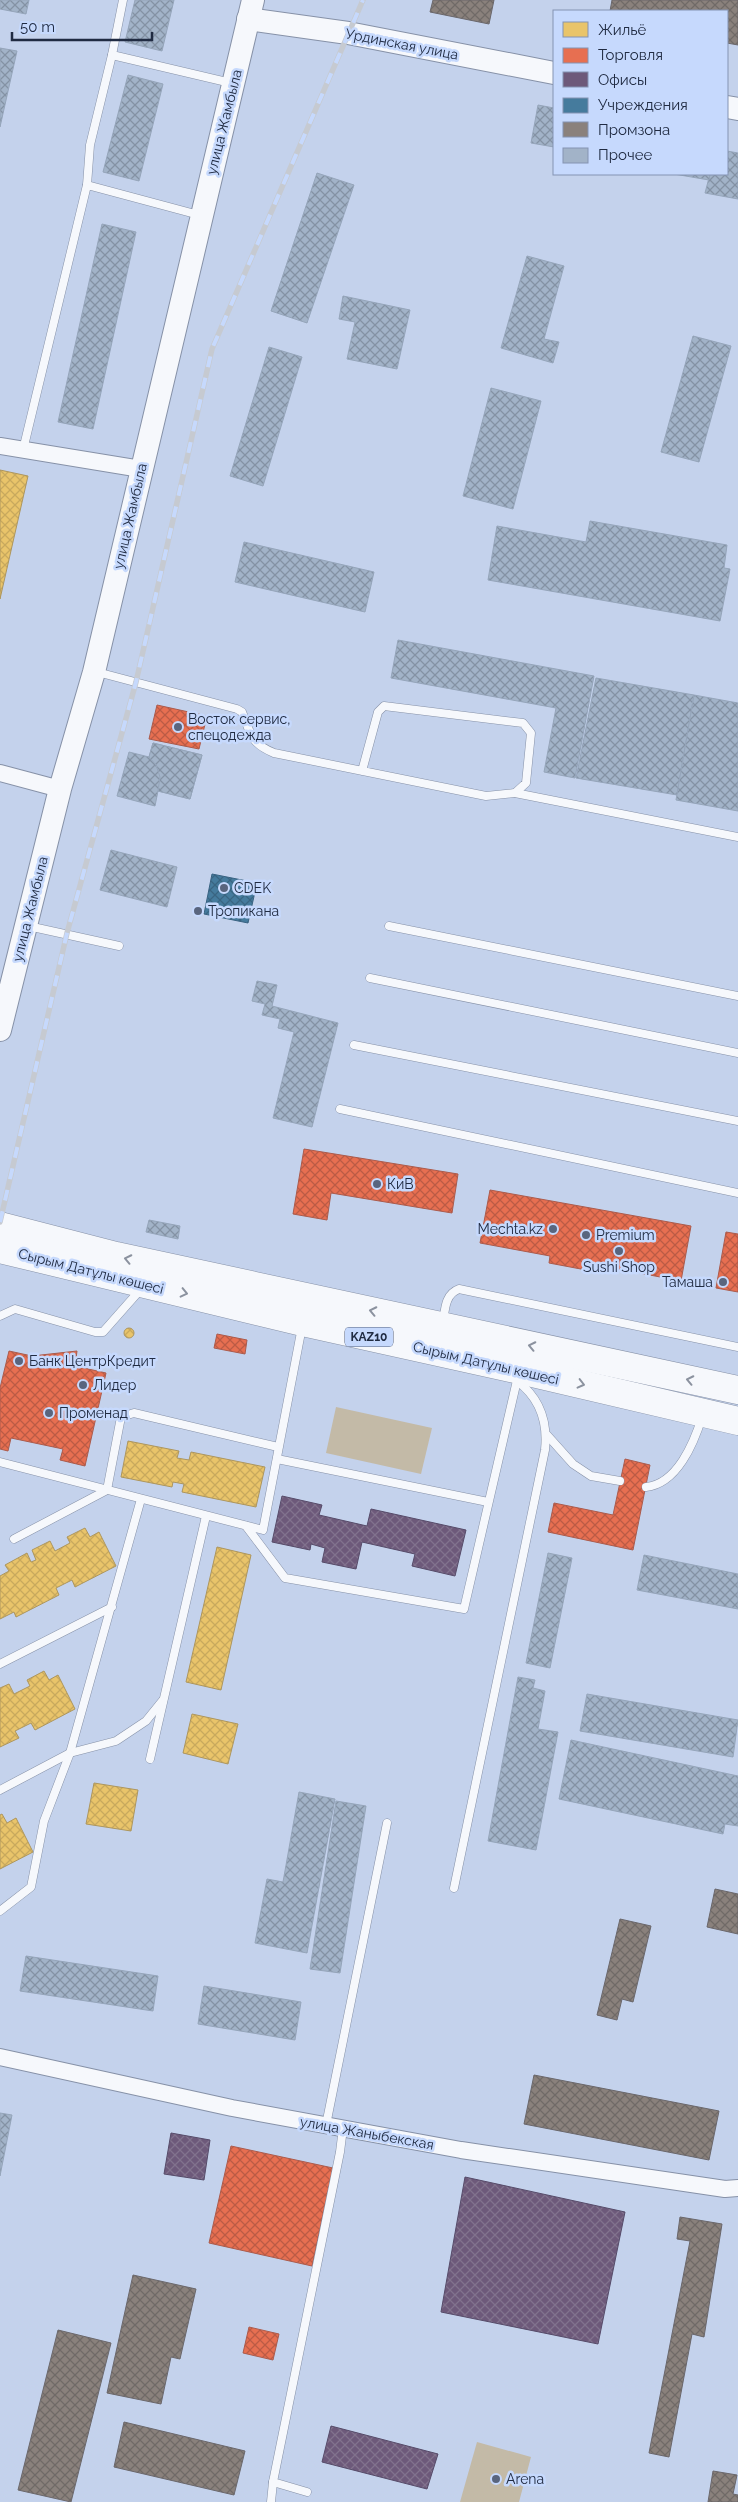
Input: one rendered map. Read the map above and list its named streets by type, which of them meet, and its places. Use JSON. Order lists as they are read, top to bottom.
{
  "streets": {
    "highway": ["Сырым Датұлы көшесі", "KAZ10"],
    "street": ["Урдинская улица", "улица Жамбыла", "улица Жаныбекская"]
  },
  "crossings": [
    ["Урдинская улица", "улица Жамбыла"]
  ],
  "places": [
    "Восток сервис, спецодежда",
    "CDEK",
    "Тропикана",
    "КиВ",
    "Mechta.kz",
    "Premium",
    "Sushi Shop",
    "Тамаша",
    "Банк ЦентрКредит",
    "Лидер",
    "Променад",
    "Arena"
  ],
  "legend": [
    "Жильё",
    "Торговля",
    "Офисы",
    "Учреждения",
    "Промзона",
    "Прочее"
  ],
  "scale_bar": "50 m"
}
